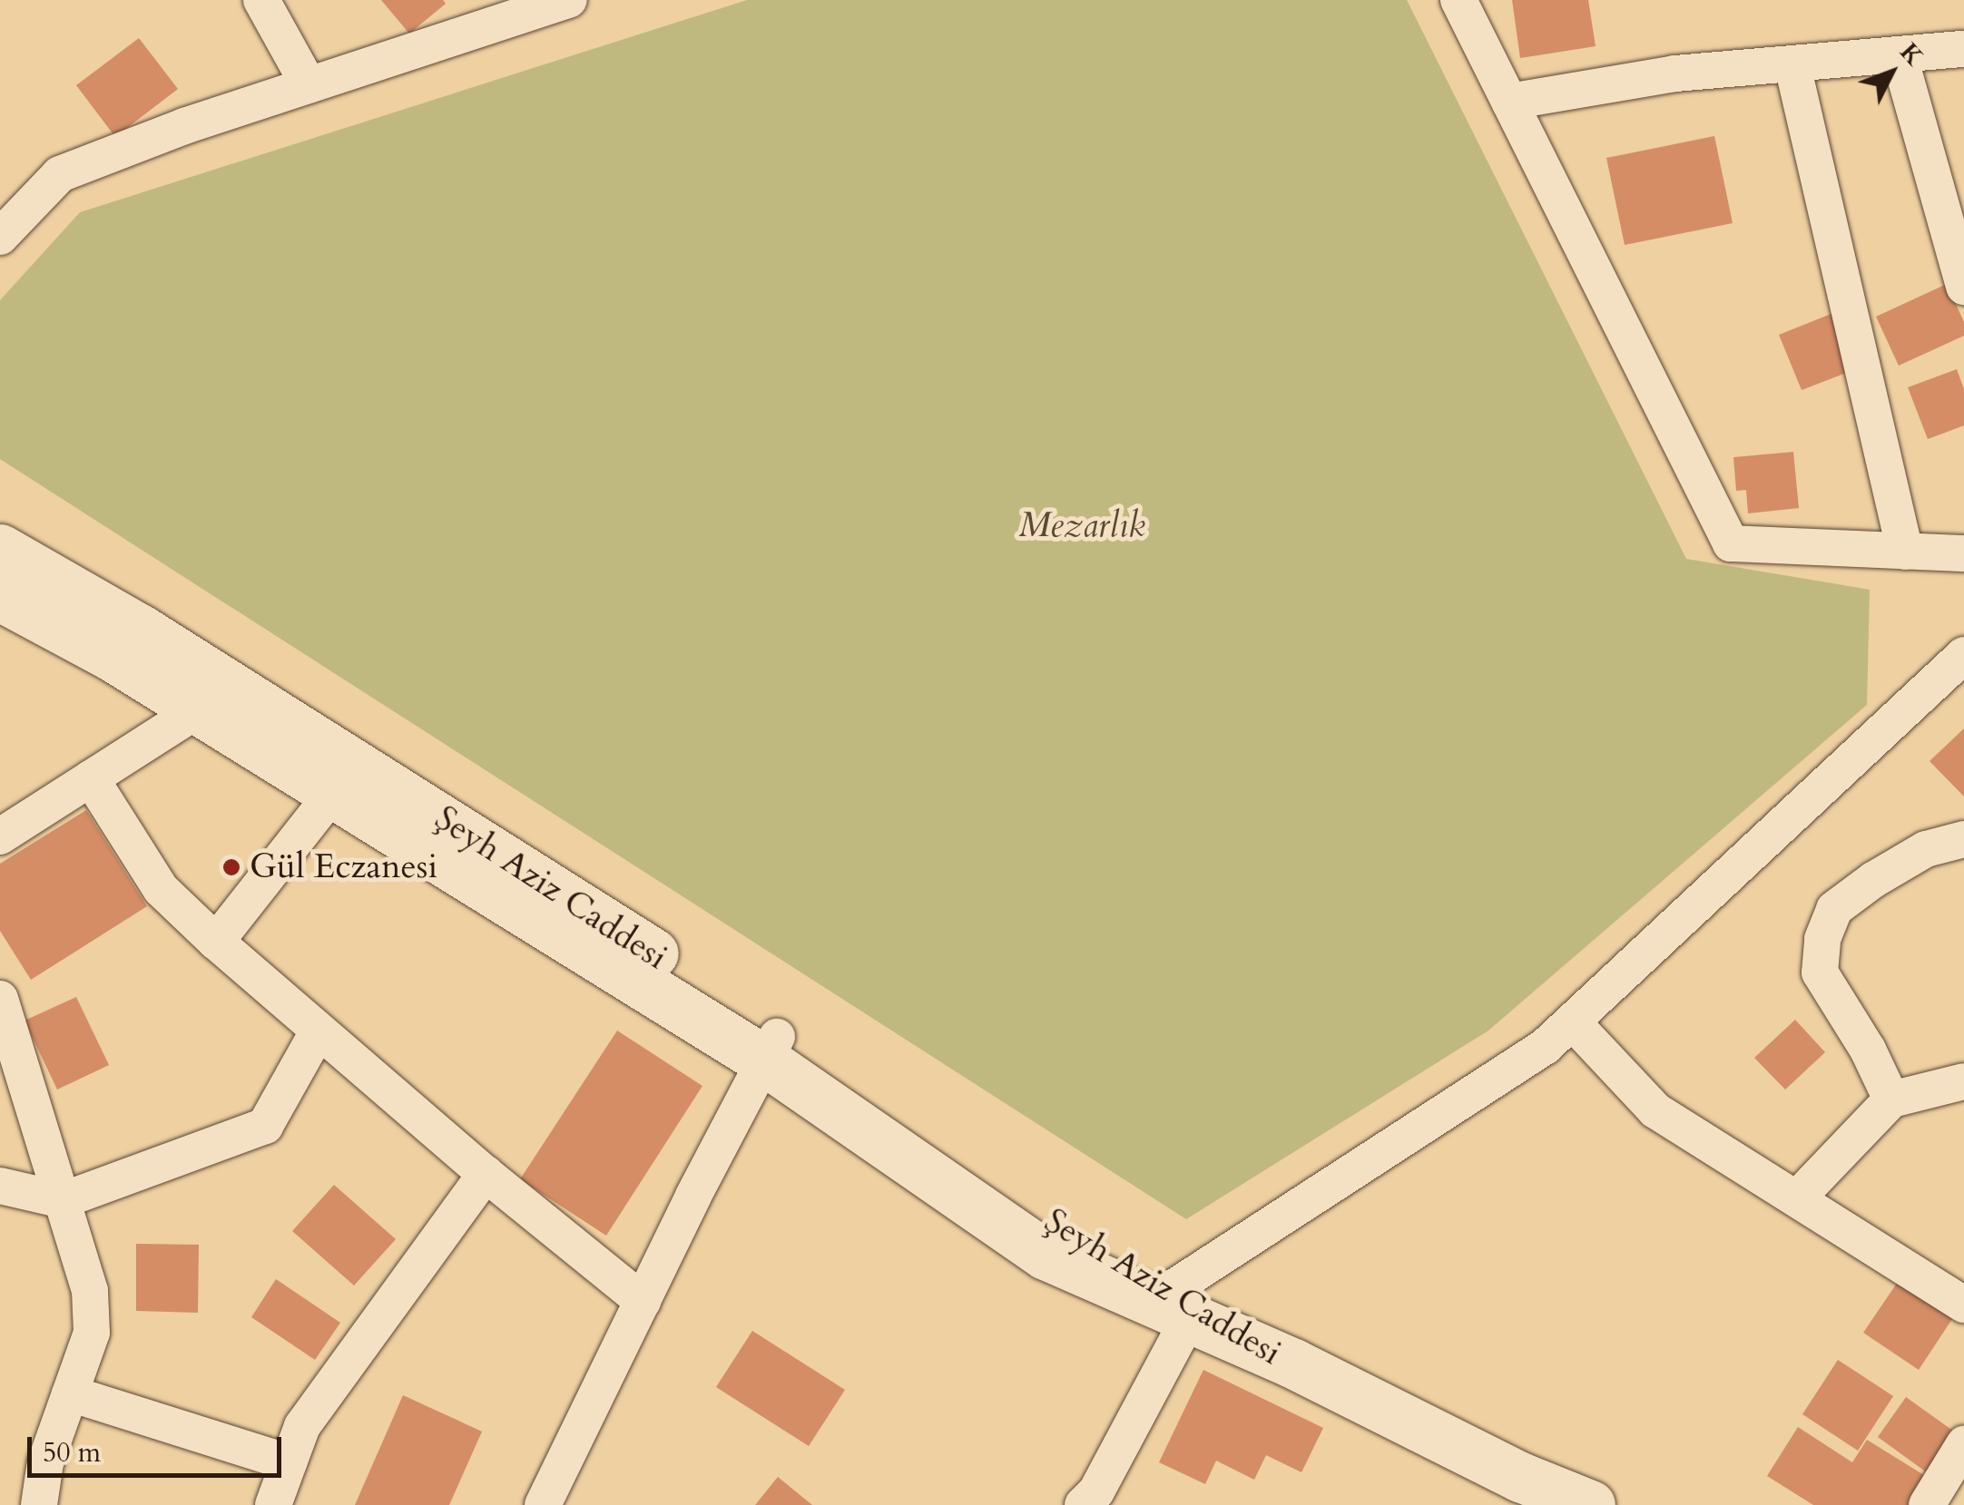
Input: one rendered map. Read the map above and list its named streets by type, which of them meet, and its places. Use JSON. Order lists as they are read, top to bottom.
{
  "streets": {
    "main road": ["Şeyh Aziz Caddesi"]
  },
  "parks": ["Mezarlık"],
  "places": ["Gül Eczanesi"],
  "scale_bar": "50 m",
  "north": "top right"
}
